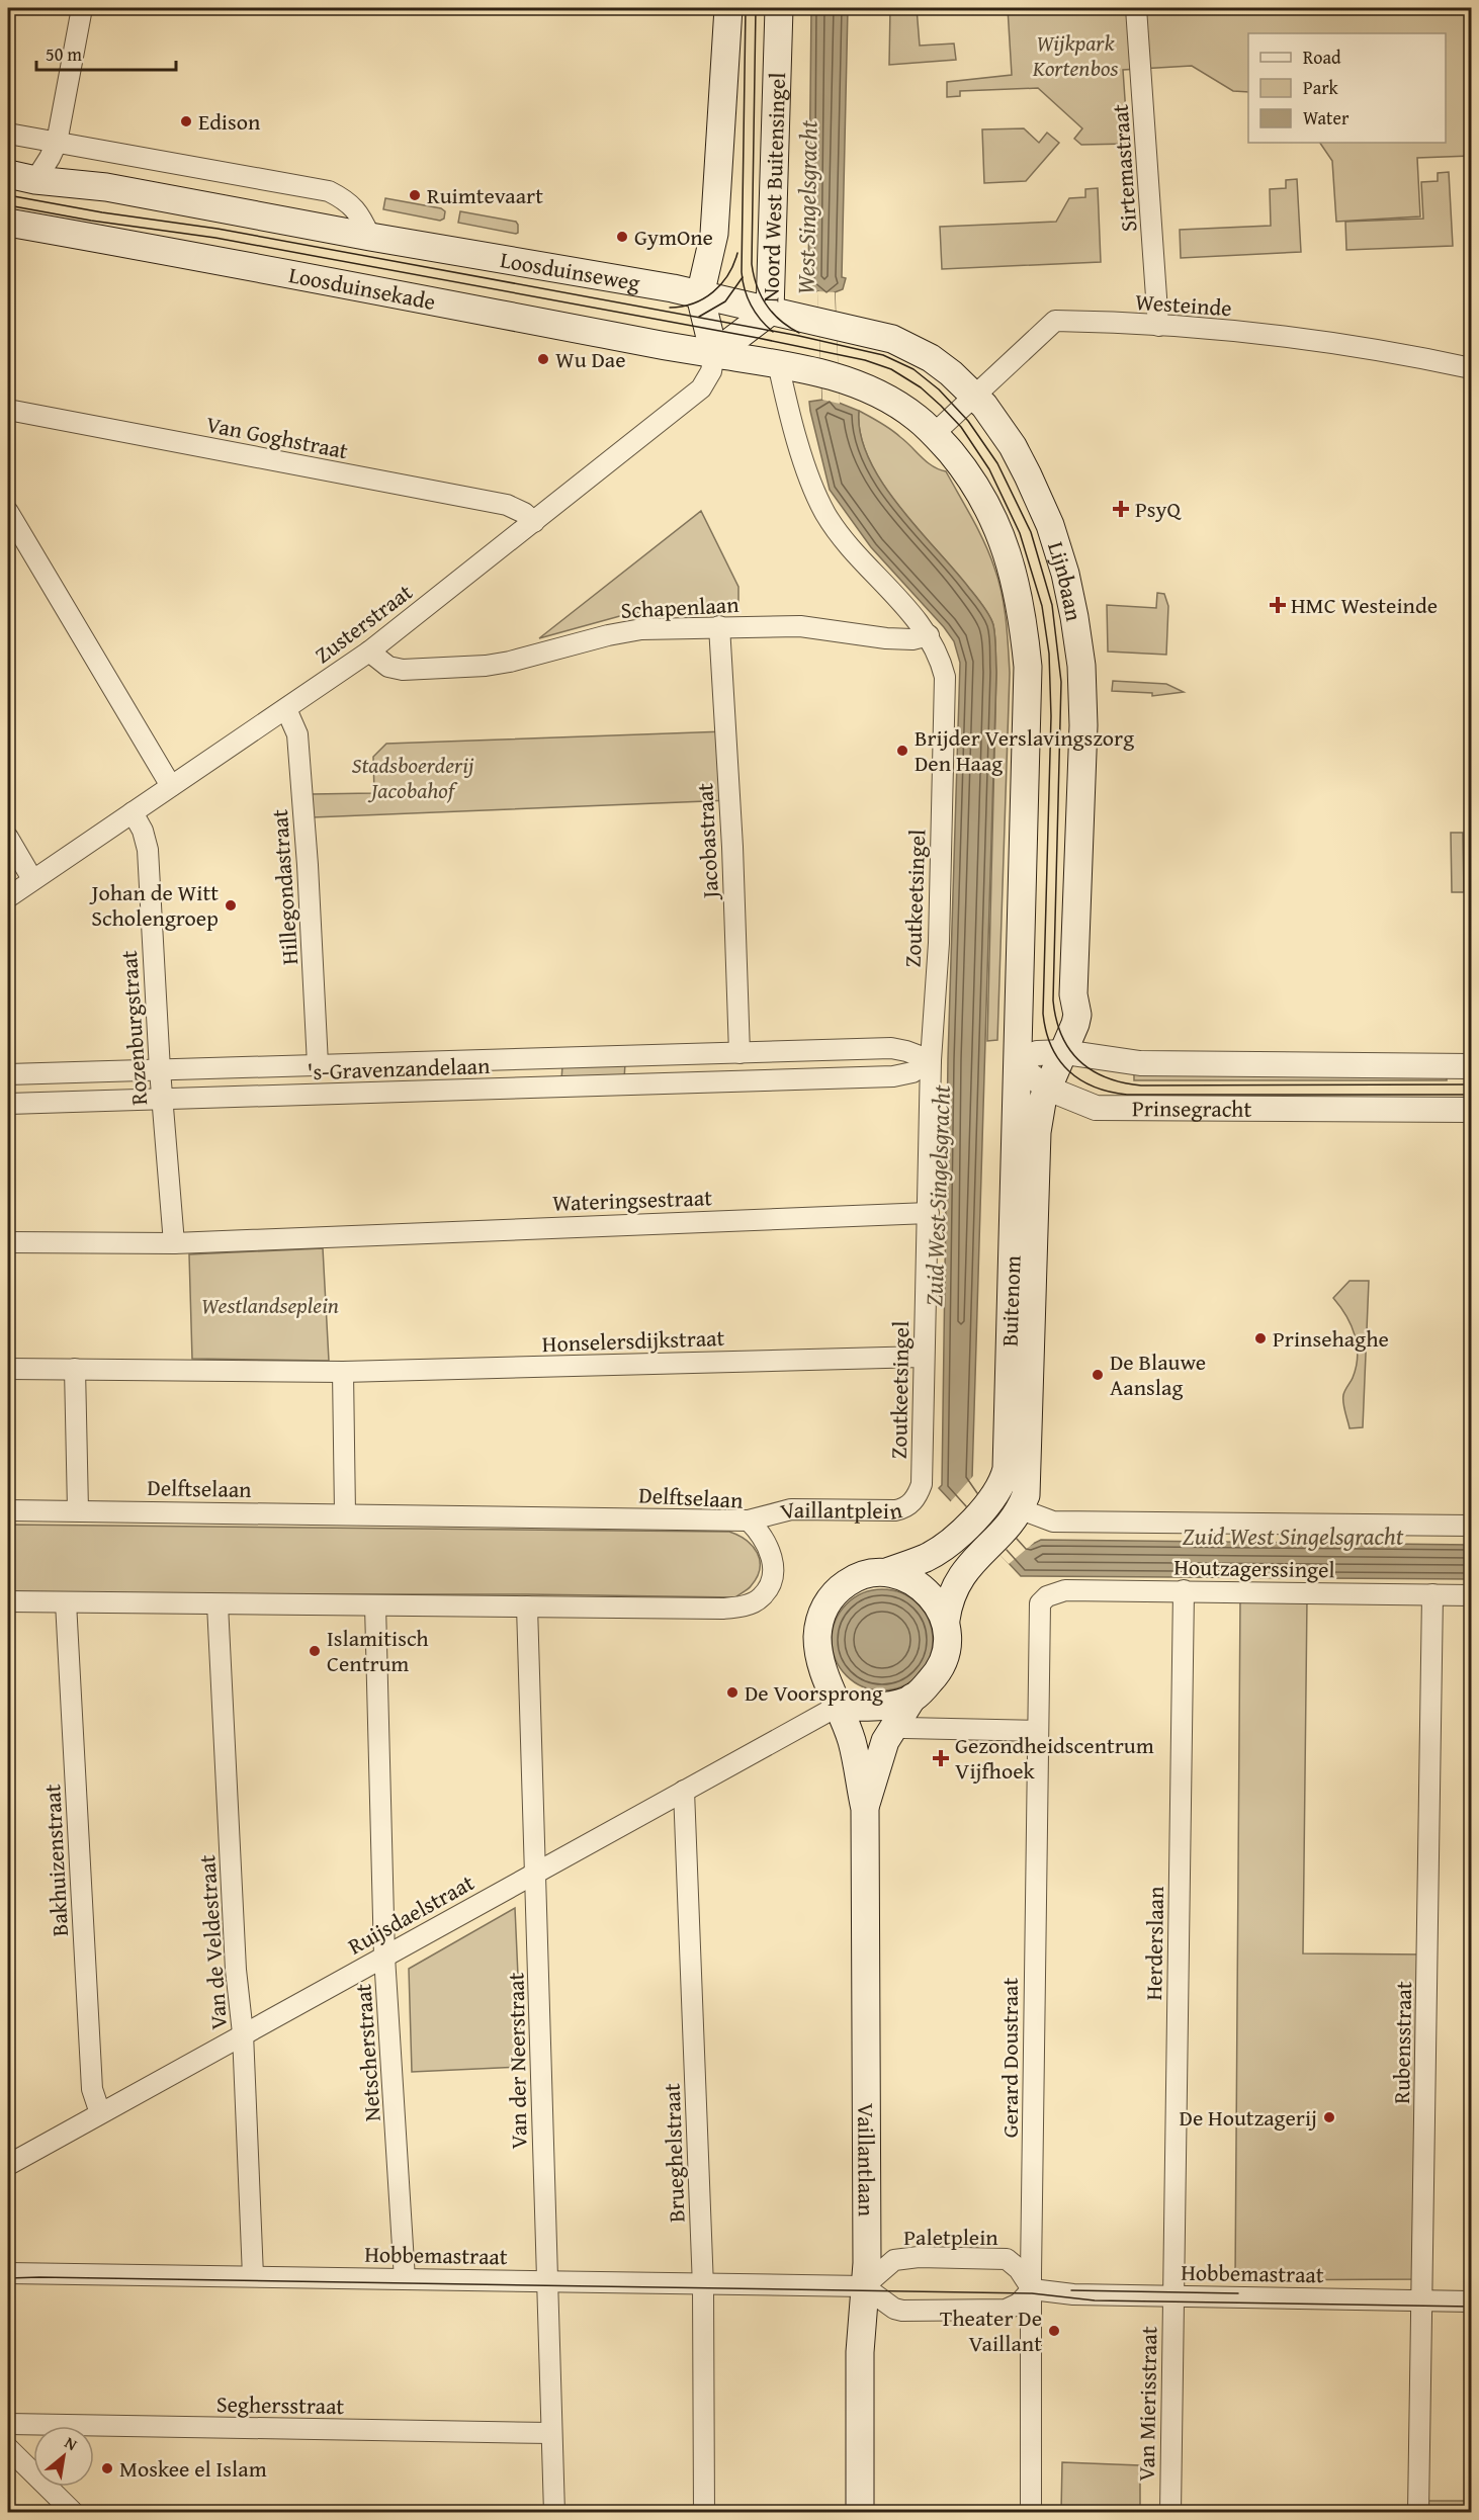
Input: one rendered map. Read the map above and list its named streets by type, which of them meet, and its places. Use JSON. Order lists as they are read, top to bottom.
{
  "streets": {
    "main road": [
      "Noord West Buitensingel",
      "Loosduinseweg",
      "Loosduinsekade",
      "Lijnbaan",
      "Buitenom",
      "Vaillantlaan"
    ],
    "street": [
      "Sirtemastraat",
      "Westeinde",
      "Van Goghstraat",
      "Schapenlaan",
      "Zusterstraat",
      "Jacobastraat",
      "Hillegondastraat",
      "Zoutkeetsingel",
      "Rozenburgstraat",
      "'s-Gravenzandelaan",
      "Prinsegracht",
      "Wateringsestraat",
      "Honselersdijkstraat",
      "Delftselaan",
      "Vaillantplein",
      "Houtzagerssingel",
      "Bakhuizenstraat",
      "Ruijsdaelstraat",
      "Van de Veldestraat",
      "Herderslaan",
      "Rubensstraat",
      "Netscherstraat",
      "Gerard Doustraat",
      "Van der Neerstraat",
      "Brueghelstraat",
      "Paletplein",
      "Hobbemastraat",
      "Van Mierisstraat",
      "Seghersstraat"
    ]
  },
  "crossings": [
    ["Sirtemastraat", "Westeinde"],
    ["Noord West Buitensingel", "Loosduinseweg"],
    ["Noord West Buitensingel", "Loosduinsekade"],
    ["Noord West Buitensingel", "Lijnbaan"],
    ["Noord West Buitensingel", "Zusterstraat"],
    ["Loosduinseweg", "Lijnbaan"],
    ["Loosduinsekade", "Zusterstraat"],
    ["Westeinde", "Lijnbaan"],
    ["Van Goghstraat", "Zusterstraat"],
    ["Lijnbaan", "Prinsegracht"],
    ["Lijnbaan", "Buitenom"],
    ["Schapenlaan", "Zusterstraat"],
    ["Schapenlaan", "Jacobastraat"],
    ["Schapenlaan", "Zoutkeetsingel"],
    ["Zusterstraat", "Hillegondastraat"],
    ["Zusterstraat", "Rozenburgstraat"],
    ["Jacobastraat", "'s-Gravenzandelaan"],
    ["Hillegondastraat", "'s-Gravenzandelaan"],
    ["Zoutkeetsingel", "'s-Gravenzandelaan"],
    ["Zoutkeetsingel", "Wateringsestraat"],
    ["Zoutkeetsingel", "Honselersdijkstraat"],
    ["Zoutkeetsingel", "Vaillantplein"],
    ["Rozenburgstraat", "'s-Gravenzandelaan"],
    ["Rozenburgstraat", "Wateringsestraat"],
    ["Prinsegracht", "Buitenom"],
    ["Buitenom", "Ruijsdaelstraat"],
    ["Buitenom", "Vaillantlaan"],
    ["Delftselaan", "Vaillantplein"],
    ["Delftselaan", "Bakhuizenstraat"],
    ["Delftselaan", "Van de Veldestraat"],
    ["Delftselaan", "Netscherstraat"],
    ["Delftselaan", "Van der Neerstraat"],
    ["Houtzagerssingel", "Herderslaan"],
    ["Houtzagerssingel", "Rubensstraat"],
    ["Houtzagerssingel", "Gerard Doustraat"],
    ["Bakhuizenstraat", "Ruijsdaelstraat"],
    ["Ruijsdaelstraat", "Van de Veldestraat"],
    ["Ruijsdaelstraat", "Netscherstraat"],
    ["Ruijsdaelstraat", "Van der Neerstraat"],
    ["Ruijsdaelstraat", "Brueghelstraat"],
    ["Ruijsdaelstraat", "Vaillantlaan"],
    ["Van de Veldestraat", "Hobbemastraat"],
    ["Herderslaan", "Hobbemastraat"],
    ["Herderslaan", "Van Mierisstraat"],
    ["Rubensstraat", "Hobbemastraat"],
    ["Netscherstraat", "Hobbemastraat"],
    ["Gerard Doustraat", "Paletplein"],
    ["Gerard Doustraat", "Hobbemastraat"],
    ["Van der Neerstraat", "Hobbemastraat"],
    ["Van der Neerstraat", "Seghersstraat"],
    ["Brueghelstraat", "Hobbemastraat"],
    ["Vaillantlaan", "Paletplein"],
    ["Vaillantlaan", "Hobbemastraat"],
    ["Paletplein", "Hobbemastraat"],
    ["Hobbemastraat", "Van Mierisstraat"]
  ],
  "water": ["West Singelsgracht", "Zuid West Singelsgracht"],
  "parks": ["Wijkpark Kortenbos", "Stadsboerderij Jacobahof", "Westlandseplein"],
  "places": {
    "other": [
      "Edison",
      "Ruimtevaart",
      "GymOne",
      "Wu Dae",
      "Brijder Verslavingszorg Den Haag",
      "Johan de Witt Scholengroep",
      "Prinsehaghe",
      "De Blauwe Aanslag",
      "Islamitisch Centrum",
      "De Voorsprong",
      "De Houtzagerij",
      "Theater De Vaillant",
      "Moskee el Islam"
    ],
    "health": ["PsyQ", "HMC Westeinde", "Gezondheidscentrum Vijfhoek"]
  },
  "legend": ["Road", "Park", "Water"],
  "scale_bar": "50 m",
  "north": "top right"
}
